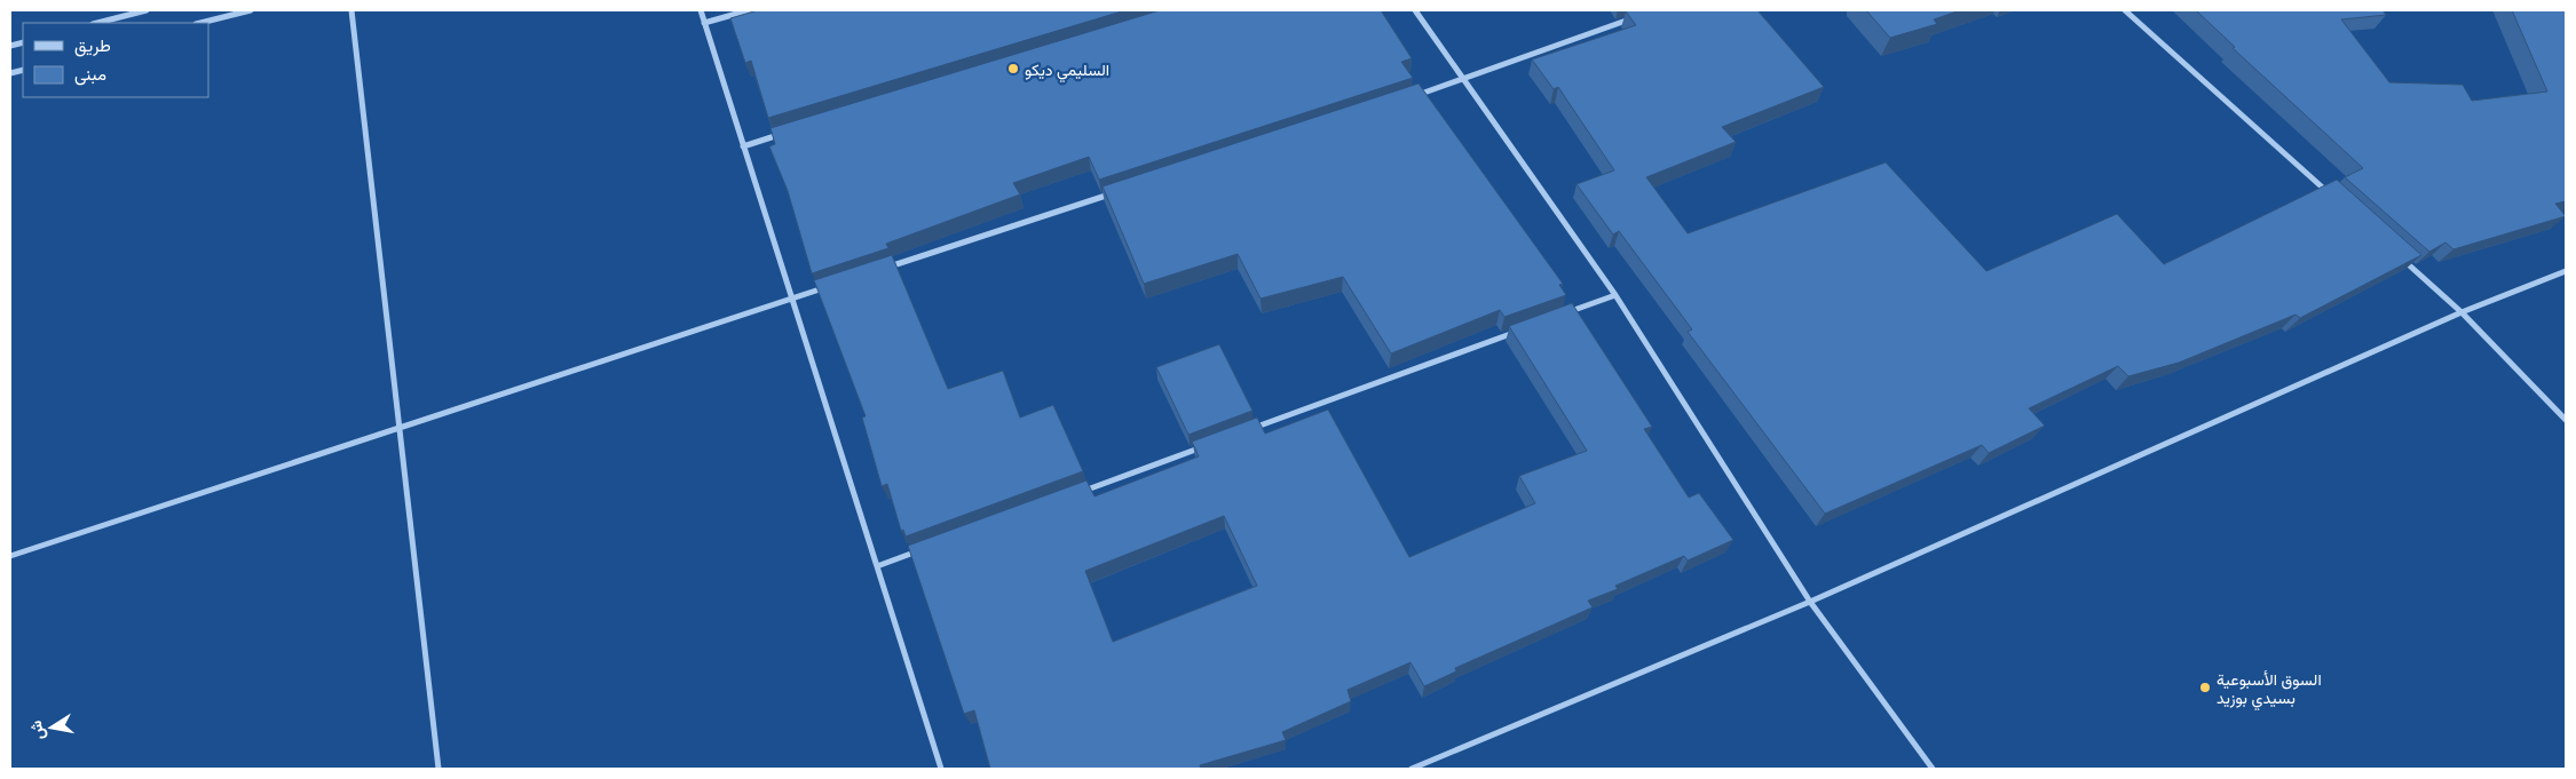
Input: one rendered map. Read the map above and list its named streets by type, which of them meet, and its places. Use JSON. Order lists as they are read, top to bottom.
{
  "places": ["السليمي ديكو", "السوق الأسبوعية بسيدي بوزيد"],
  "legend": ["طريق", "مبنى"],
  "north": "left"
}
